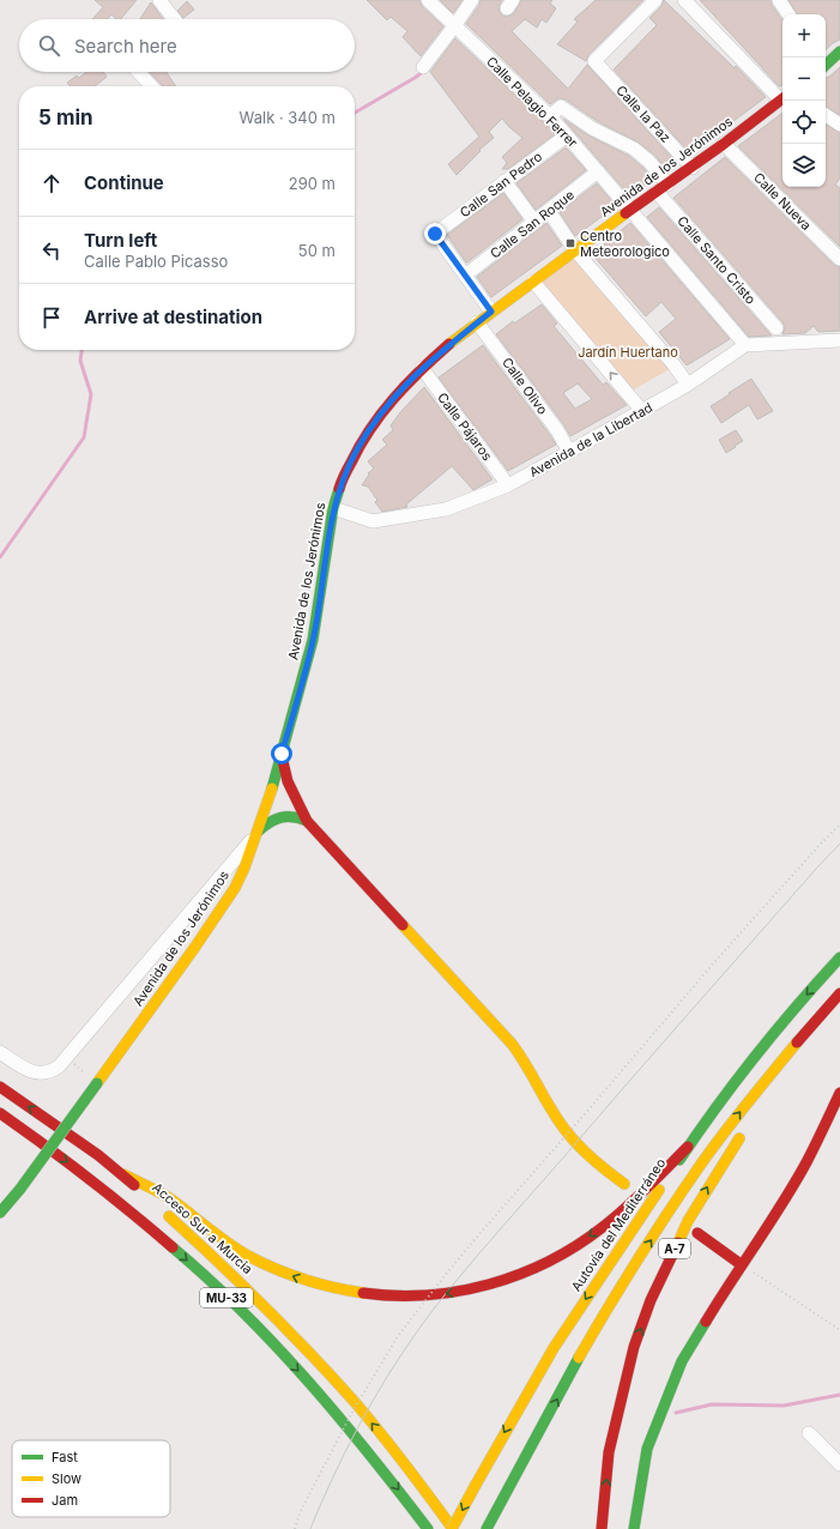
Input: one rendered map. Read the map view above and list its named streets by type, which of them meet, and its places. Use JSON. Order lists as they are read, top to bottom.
{
  "streets": {
    "main road": [
      "Avenida de los Jerónimos",
      "Autovía del Mediterráneo",
      "Acceso Sur a Murcia",
      "A-7",
      "MU-33"
    ],
    "street": [
      "Calle Pelagio Ferrer",
      "Calle la Paz",
      "Calle San Pedro",
      "Calle Nueva",
      "Calle San Roque",
      "Calle Santo Cristo",
      "Calle Olivo",
      "Calle Pájaros",
      "Avenida de la Libertad"
    ]
  },
  "crossings": [
    ["Calle Pelagio Ferrer", "Avenida de los Jerónimos"],
    ["Calle Pelagio Ferrer", "Calle San Pedro"],
    ["Calle Pelagio Ferrer", "Calle San Roque"],
    ["Calle Pelagio Ferrer", "Calle Santo Cristo"],
    ["Calle Pelagio Ferrer", "Avenida de la Libertad"],
    ["Calle la Paz", "Avenida de los Jerónimos"],
    ["Avenida de los Jerónimos", "Calle Nueva"],
    ["Avenida de los Jerónimos", "Calle Santo Cristo"],
    ["Avenida de los Jerónimos", "Calle Olivo"],
    ["Avenida de los Jerónimos", "Calle Pájaros"],
    ["Avenida de los Jerónimos", "Avenida de la Libertad"],
    ["Calle San Pedro", "Calle San Roque"],
    ["Calle Olivo", "Avenida de la Libertad"],
    ["Calle Pájaros", "Avenida de la Libertad"],
    ["Autovía del Mediterráneo", "Acceso Sur a Murcia"]
  ],
  "parks": ["Jardín Huertano"],
  "places": {
    "transit": ["Centro Meteorologico"]
  },
  "legend": ["Fast", "Slow", "Jam"],
  "page": {
    "map_buttons": ["+", "−"],
    "search": "Search here",
    "heading": ["5 min", "Walk · 340 m"],
    "list": [
      ["Continue", "290 m"],
      ["Turn left", "Calle Pablo Picasso", "50 m"],
      "Arrive at destination"
    ]
  }
}
